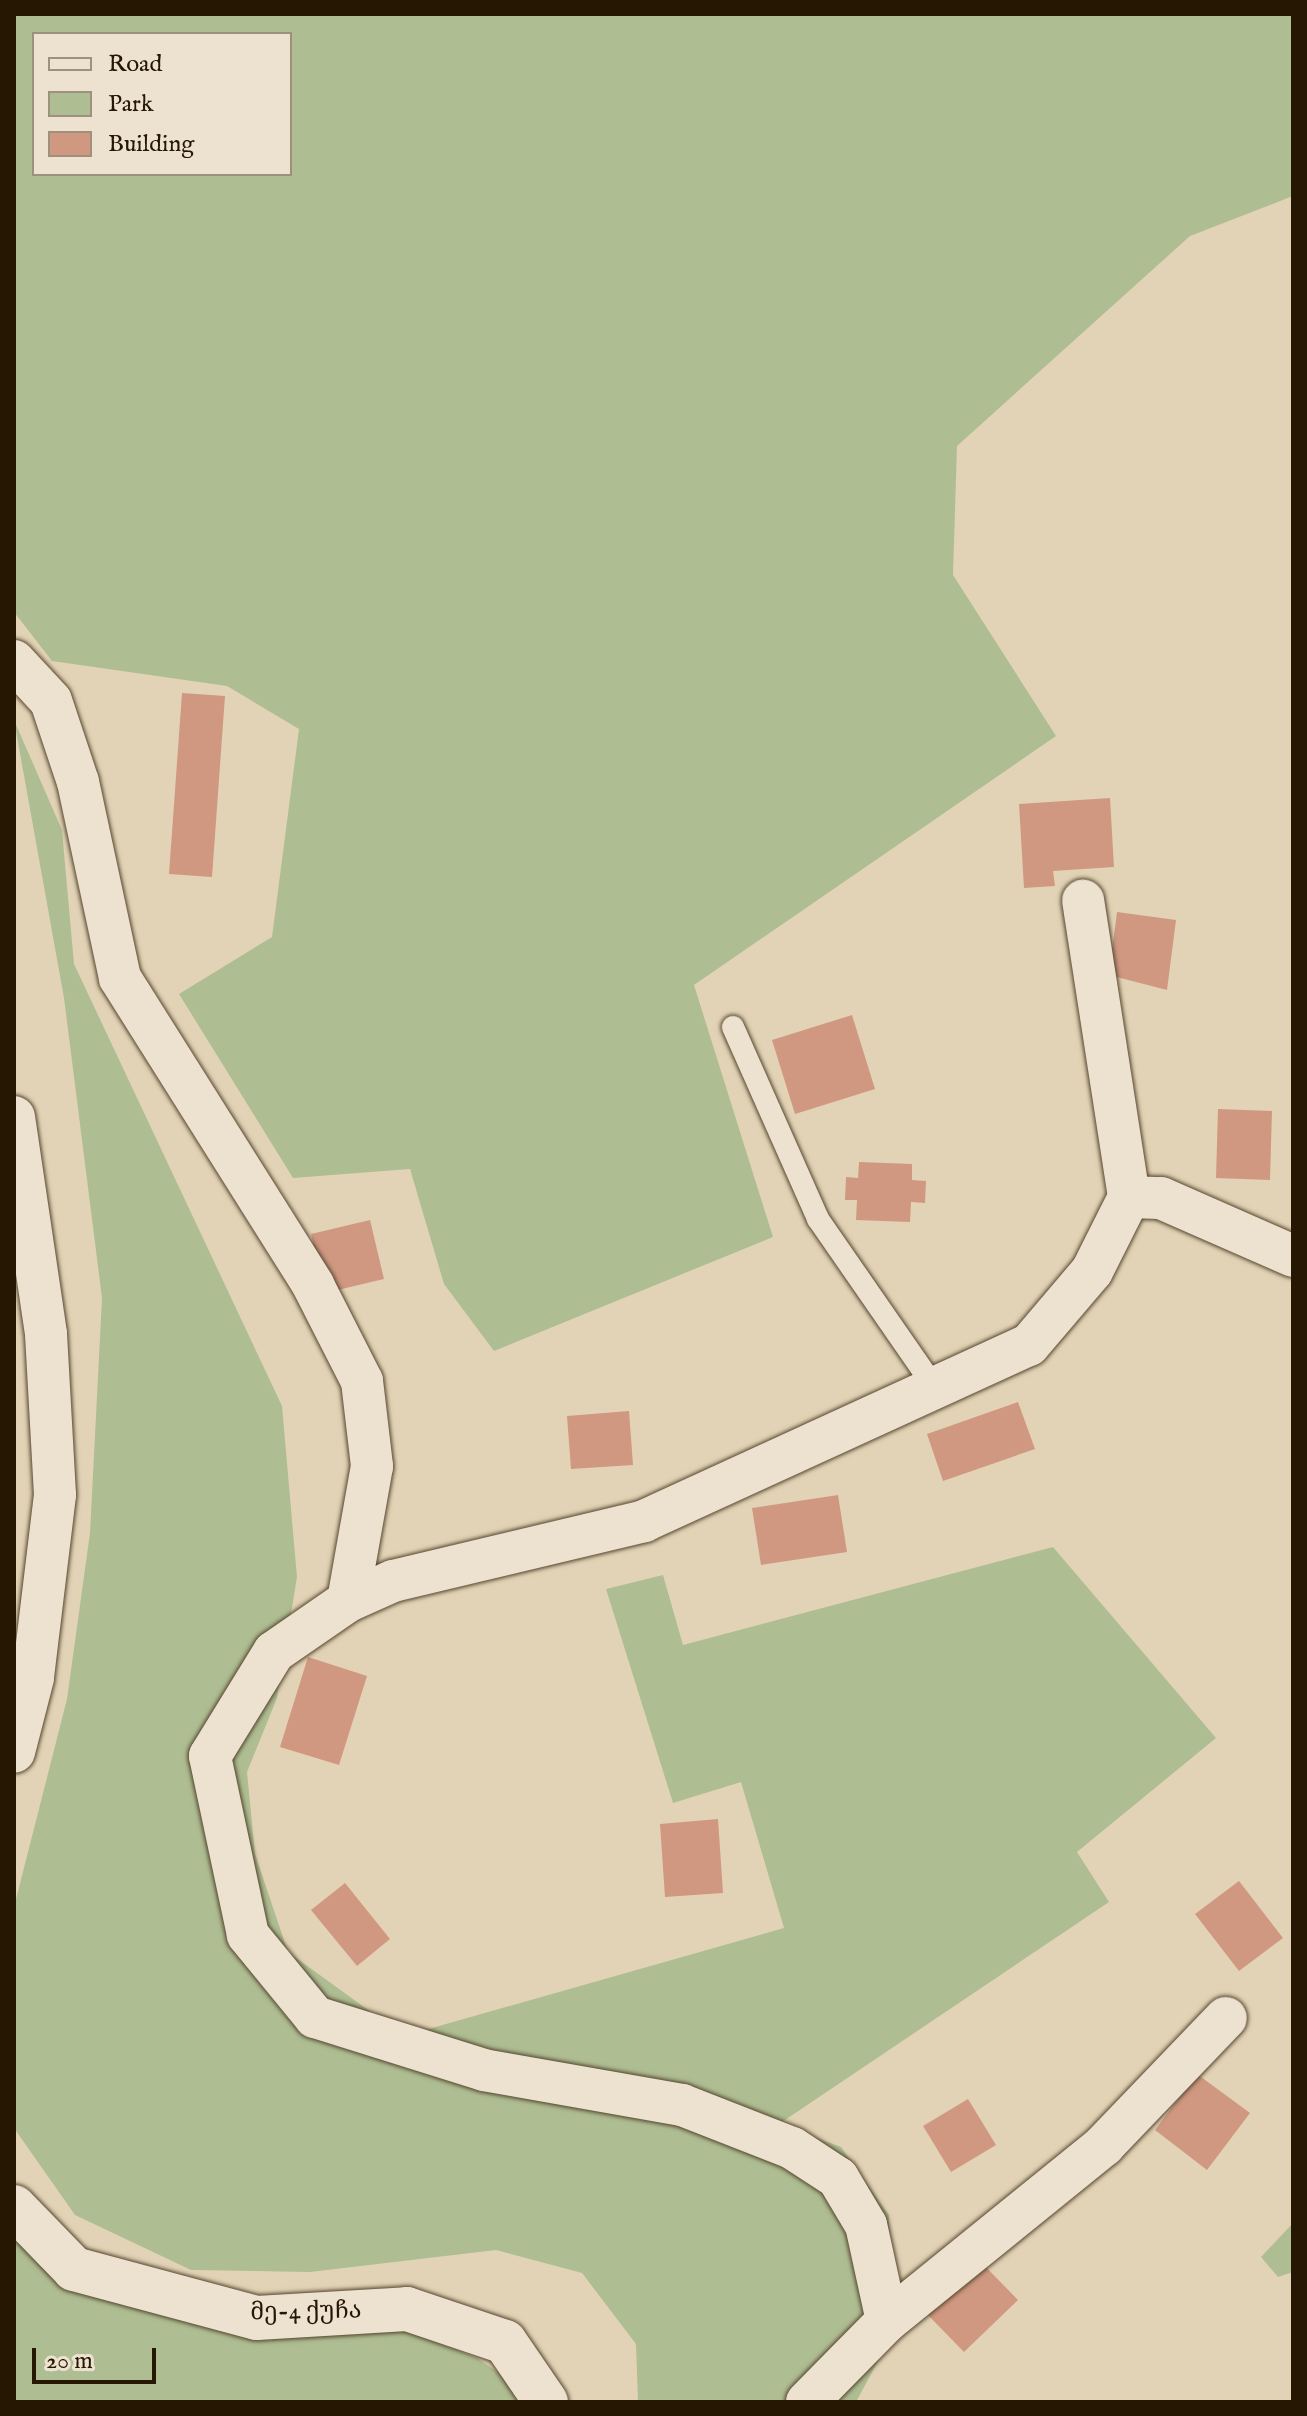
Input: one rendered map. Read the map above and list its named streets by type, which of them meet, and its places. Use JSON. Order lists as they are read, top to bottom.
{
  "streets": {
    "street": ["მე-4 ქუჩა"]
  },
  "legend": ["Road", "Park", "Building"],
  "scale_bar": "20 m"
}
